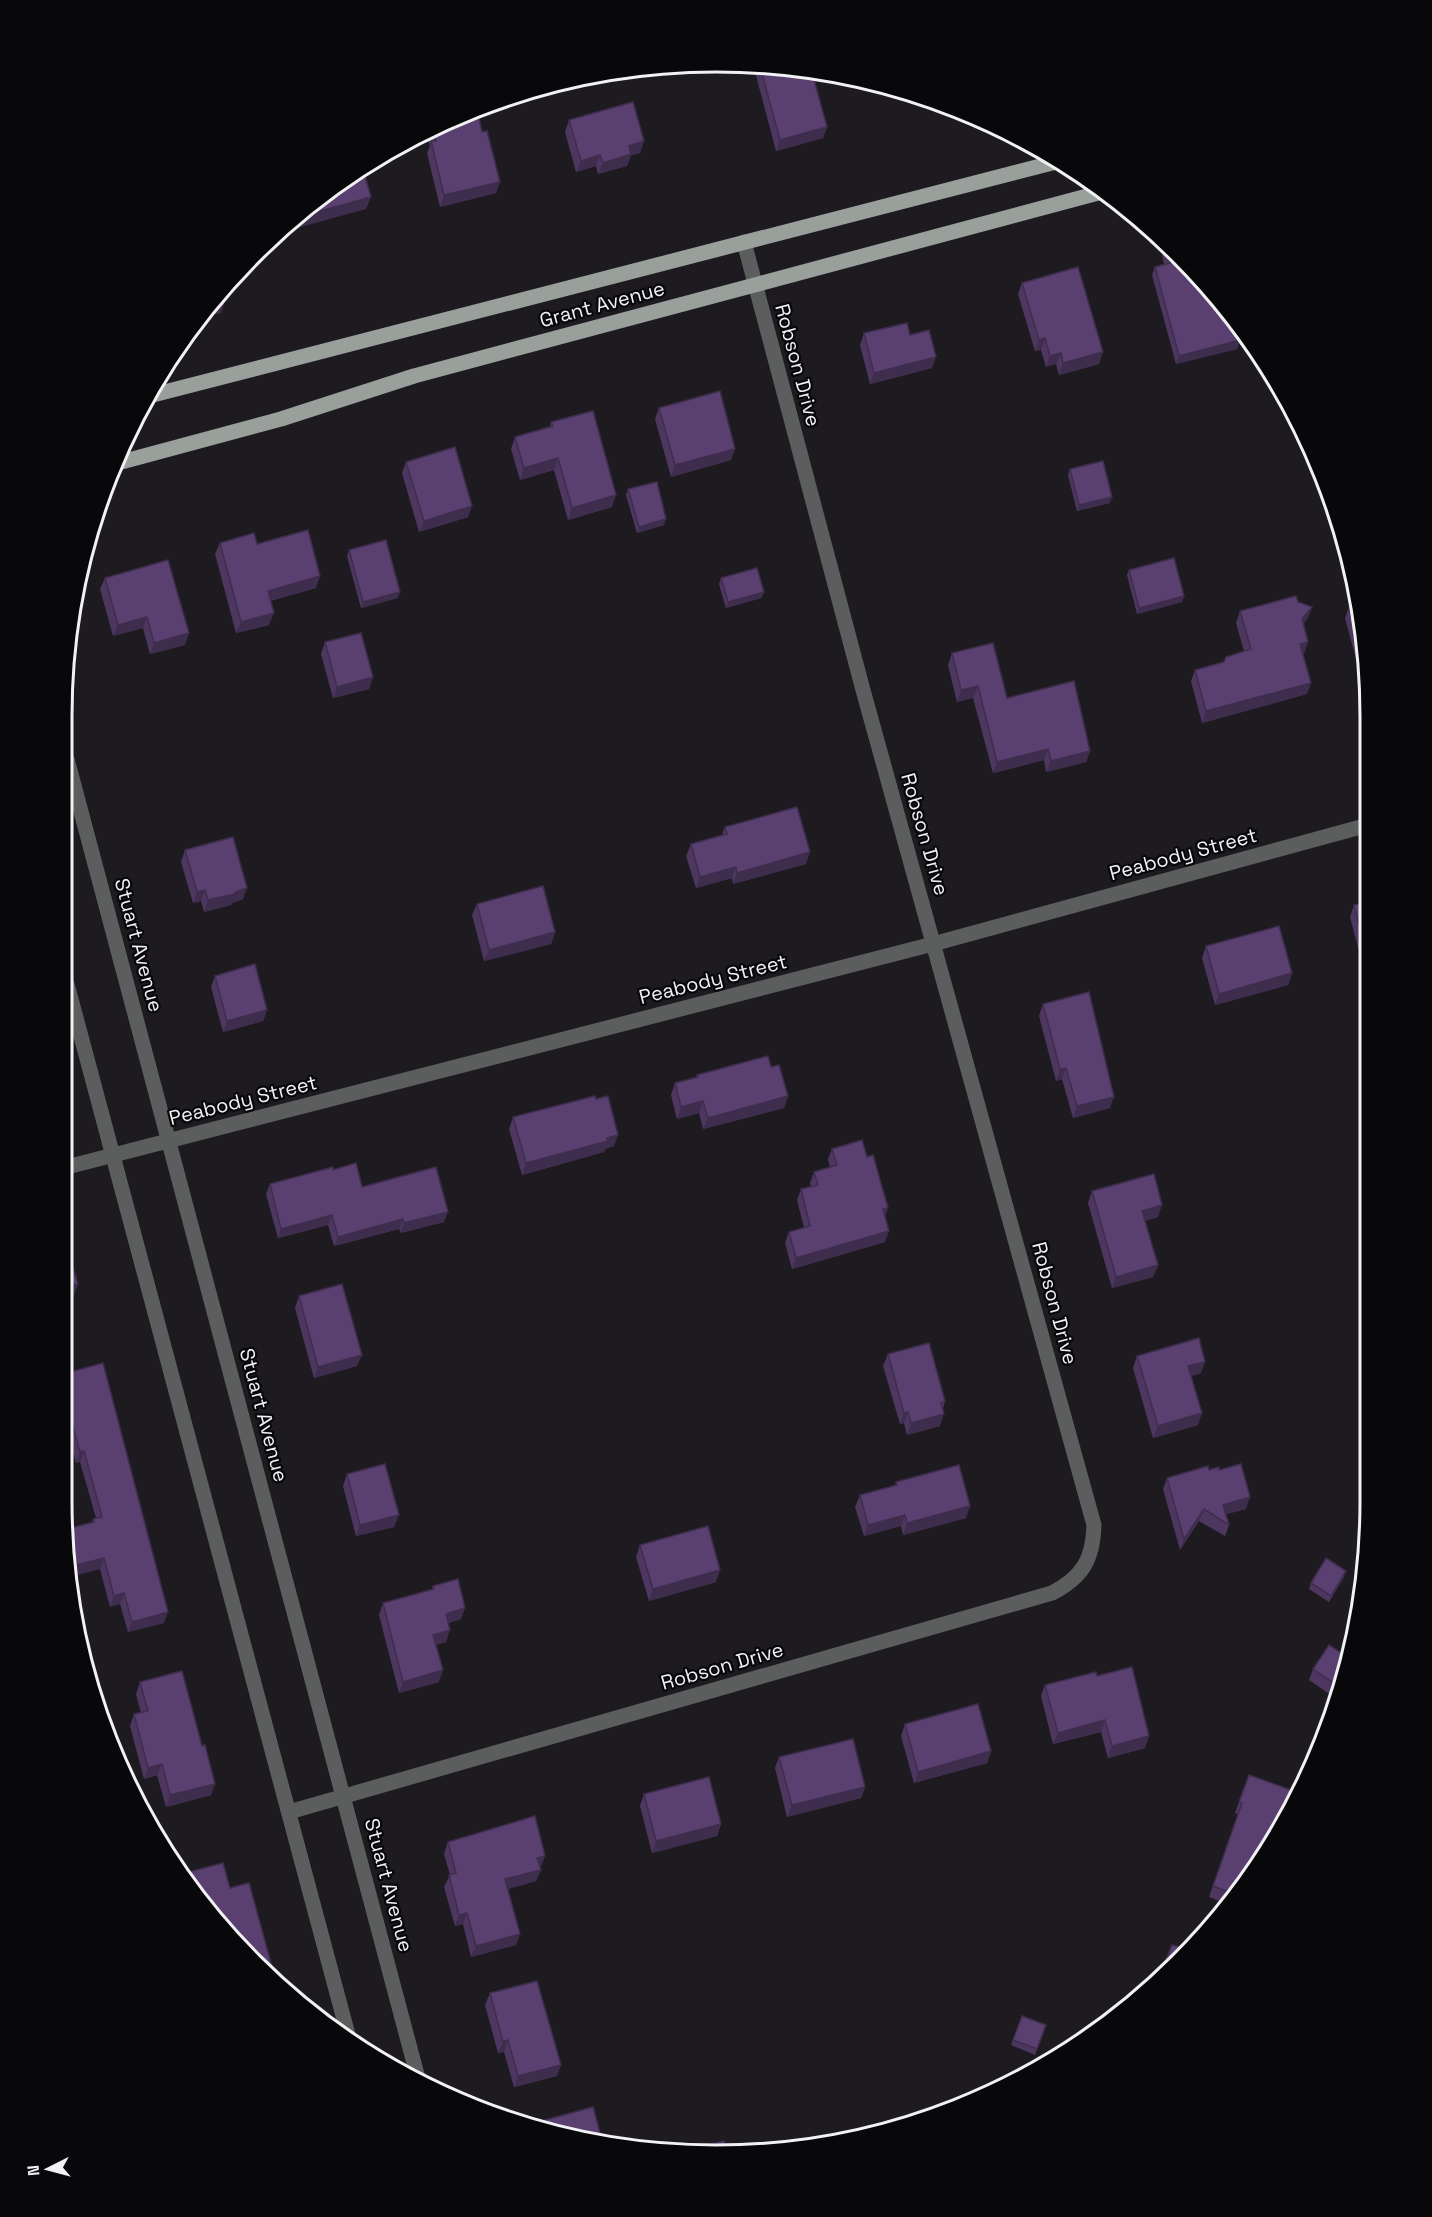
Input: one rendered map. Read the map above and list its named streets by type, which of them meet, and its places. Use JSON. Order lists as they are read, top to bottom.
{
  "streets": {
    "main road": ["Grant Avenue"],
    "street": ["Robson Drive", "Peabody Street", "Stuart Avenue"]
  },
  "crossings": [
    ["Grant Avenue", "Robson Drive"],
    ["Robson Drive", "Peabody Street"],
    ["Robson Drive", "Stuart Avenue"],
    ["Peabody Street", "Stuart Avenue"]
  ],
  "north": "left"
}
